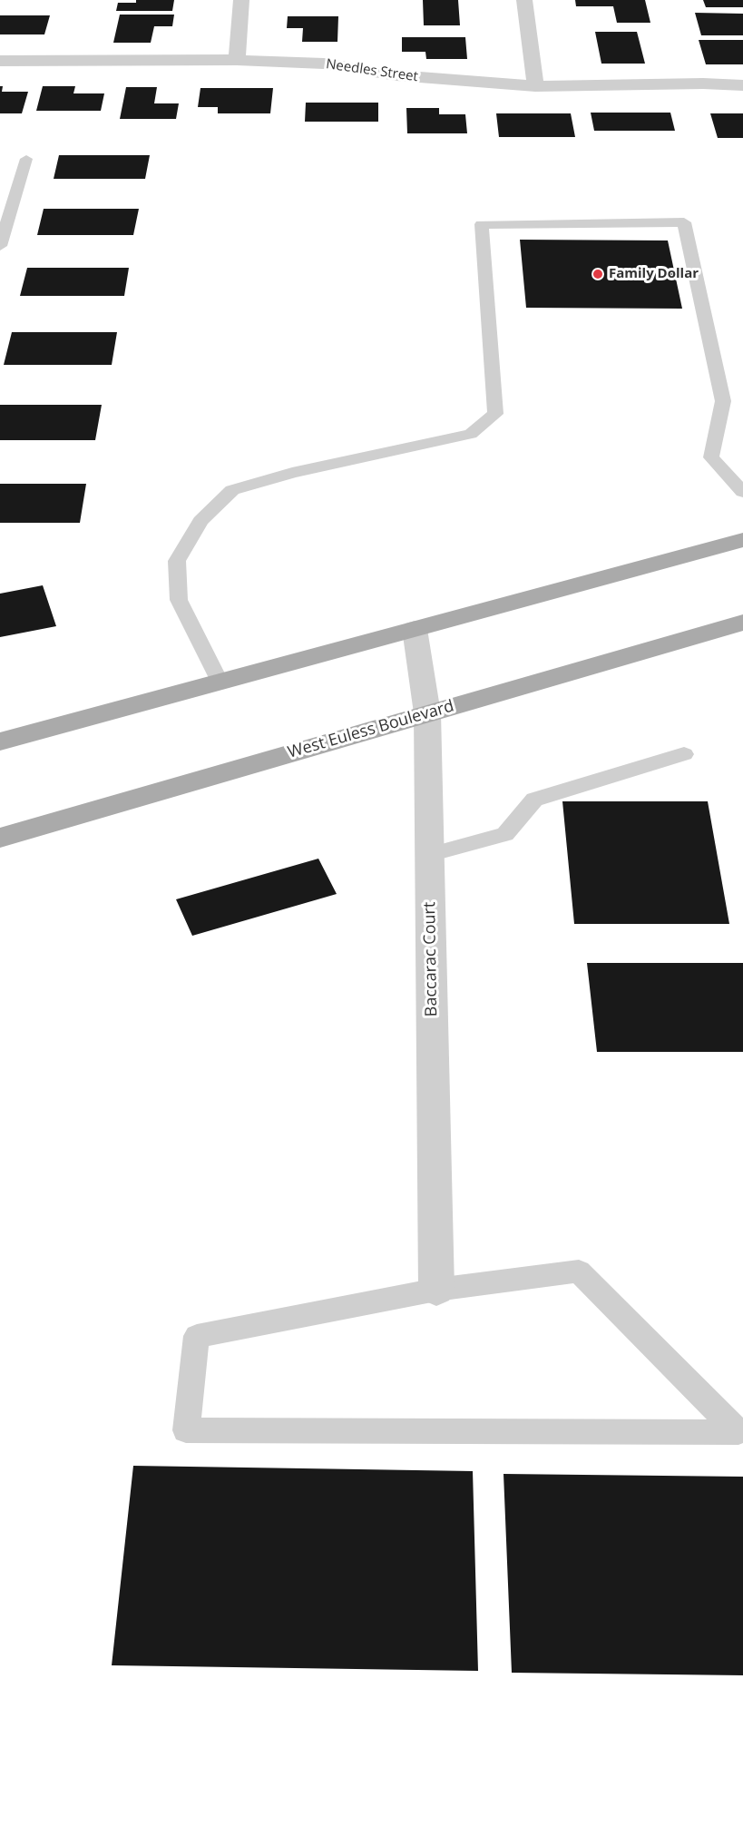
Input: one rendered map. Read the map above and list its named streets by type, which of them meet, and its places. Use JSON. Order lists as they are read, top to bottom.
{
  "streets": {
    "main road": ["West Euless Boulevard"],
    "street": ["Needles Street", "Baccarac Court"]
  },
  "crossings": [
    ["West Euless Boulevard", "Baccarac Court"]
  ],
  "places": ["Family Dollar"]
}
